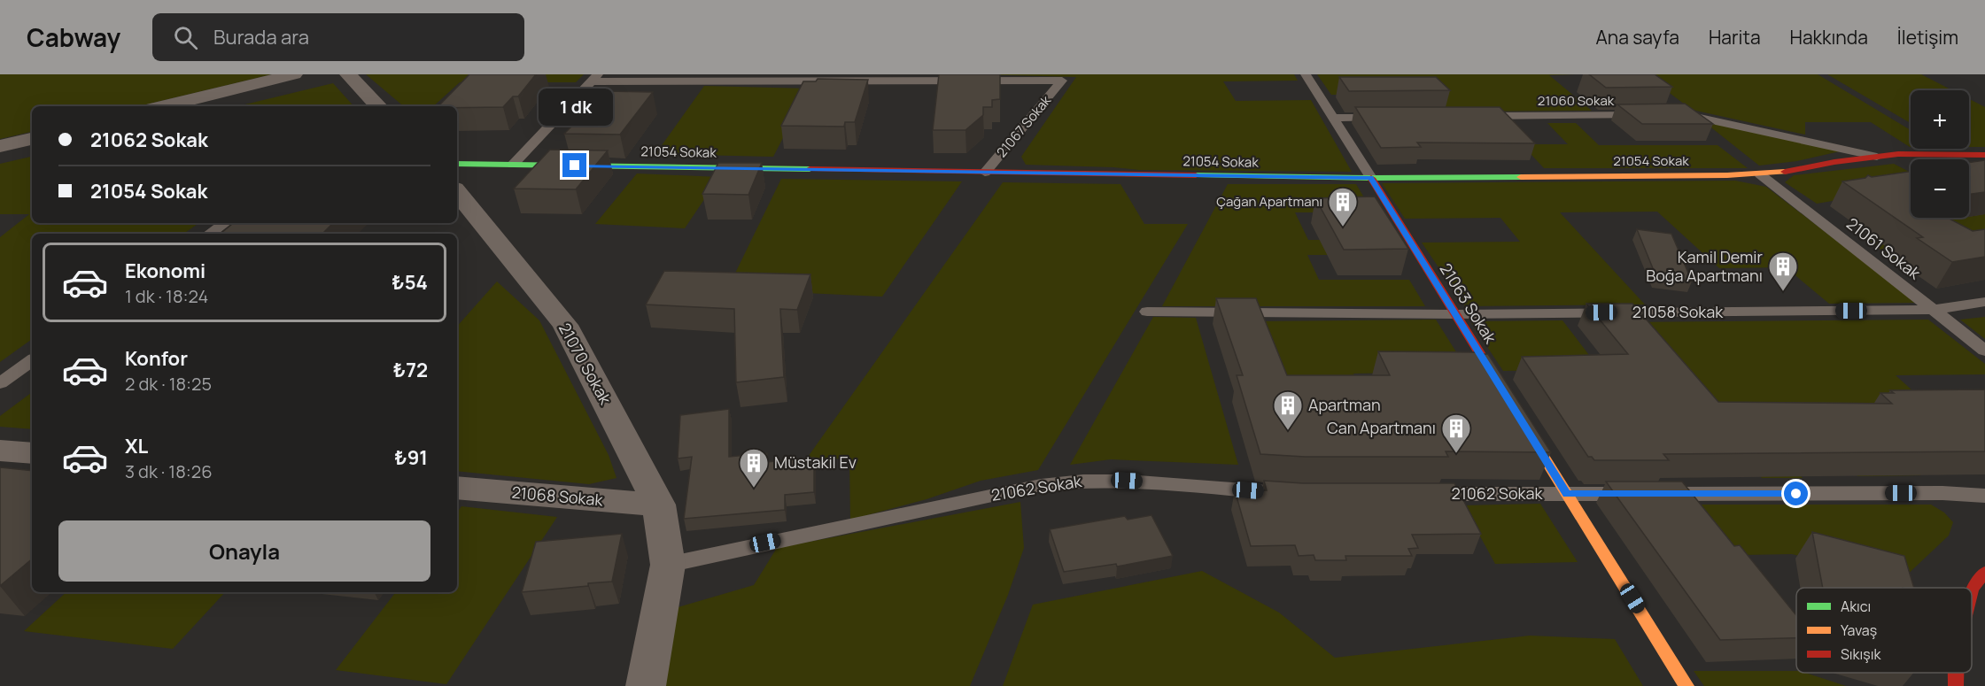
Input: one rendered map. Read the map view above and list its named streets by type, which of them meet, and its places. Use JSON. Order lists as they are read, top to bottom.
{
  "streets": {
    "street": [
      "21054 Sokak",
      "21063 Sokak",
      "21070 Sokak",
      "21068 Sokak"
    ],
    "lane": [
      "21060 Sokak",
      "21067 Sokak",
      "21061 Sokak",
      "21058 Sokak",
      "21062 Sokak"
    ]
  },
  "crossings": [
    ["21067 Sokak", "21054 Sokak"],
    ["21054 Sokak", "21061 Sokak"],
    ["21054 Sokak", "21063 Sokak"],
    ["21061 Sokak", "21058 Sokak"],
    ["21063 Sokak", "21058 Sokak"],
    ["21070 Sokak", "21062 Sokak"],
    ["21070 Sokak", "21068 Sokak"]
  ],
  "places": {
    "building": [
      "Çağan Apartmanı",
      "Kamil Demir Boğa Apartmanı",
      "Apartman",
      "Can Apartmanı",
      "Müstakil Ev"
    ]
  },
  "legend": ["Akıcı", "Yavaş", "Sıkışık"],
  "page": {
    "header": "Cabway",
    "search": "Burada ara",
    "nav": [
      "Ana sayfa",
      "Harita",
      "Hakkında",
      "İletişim"
    ],
    "bubble": "1 dk",
    "map_buttons": ["+", "−"],
    "banner": ["21062 Sokak", "21054 Sokak"],
    "list": [
      {
        "name": "Ekonomi",
        "note": "1 dk · 18:24",
        "value": "₺54"
      },
      {
        "name": "Konfor",
        "note": "2 dk · 18:25",
        "value": "₺72"
      },
      {
        "name": "XL",
        "note": "3 dk · 18:26",
        "value": "₺91"
      }
    ],
    "buttons": "Onayla"
  }
}
